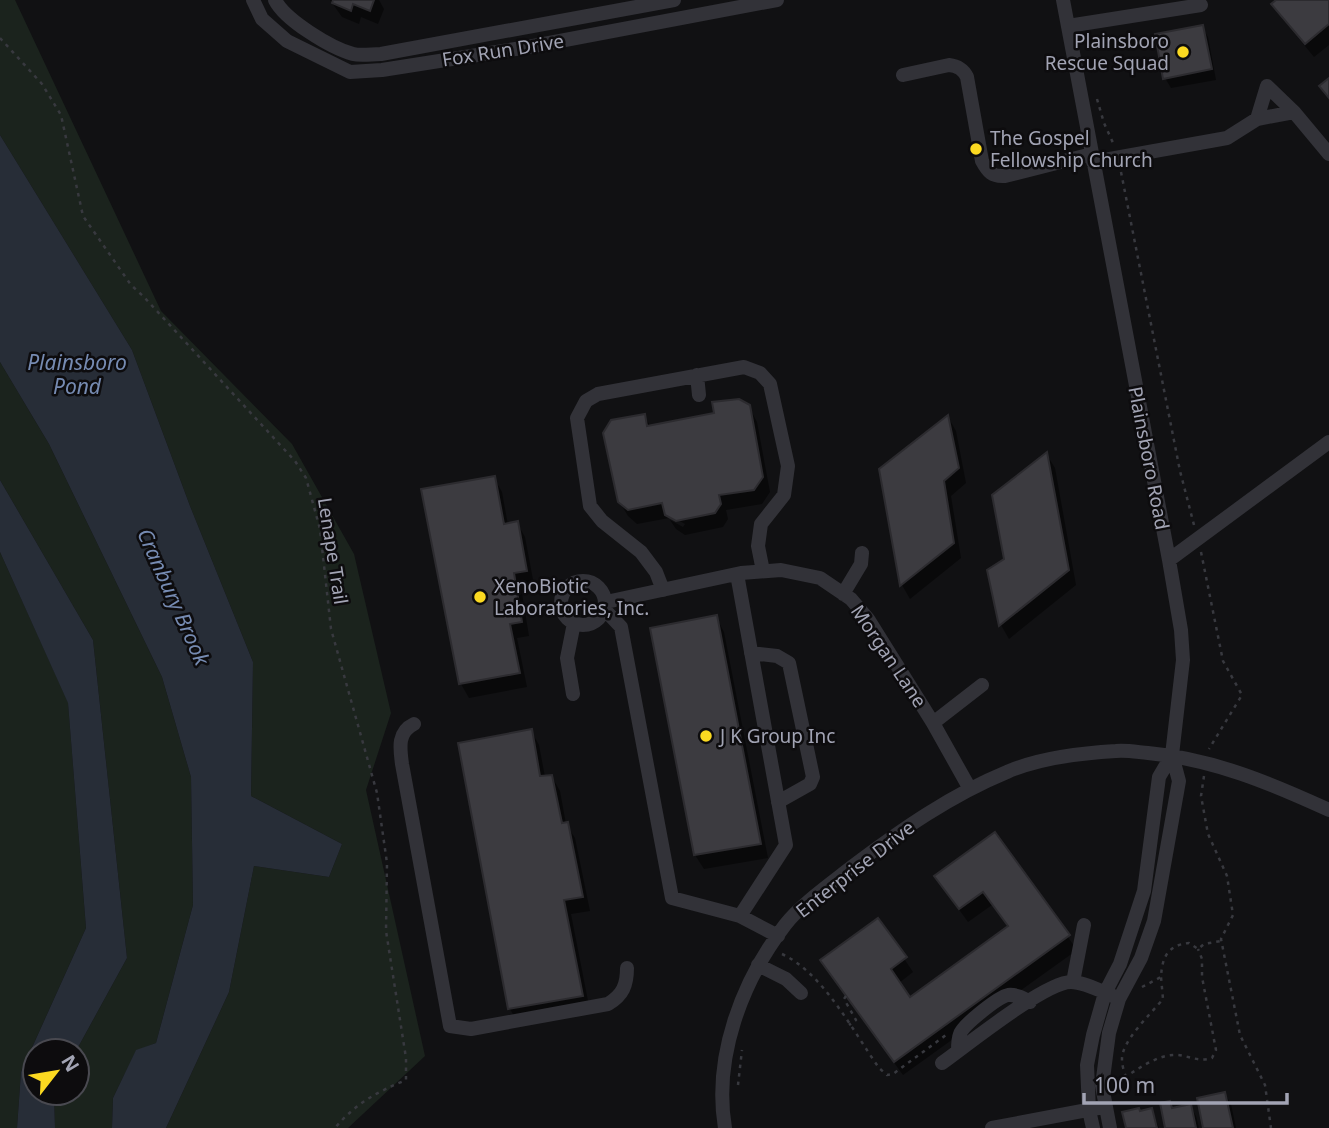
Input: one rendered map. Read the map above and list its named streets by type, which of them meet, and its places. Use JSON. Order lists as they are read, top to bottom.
{
  "streets": {
    "street": [
      "Fox Run Drive",
      "Plainsboro Road",
      "Morgan Lane",
      "Enterprise Drive"
    ],
    "path": ["Lenape Trail"]
  },
  "crossings": [
    ["Plainsboro Road", "Enterprise Drive"],
    ["Morgan Lane", "Enterprise Drive"]
  ],
  "water": ["Plainsboro Pond", "Cranbury Brook"],
  "places": [
    "Plainsboro Rescue Squad",
    "The Gospel Fellowship Church",
    "XenoBiotic Laboratories, Inc.",
    "J K Group Inc"
  ],
  "scale_bar": "100 m",
  "north": "top right"
}
